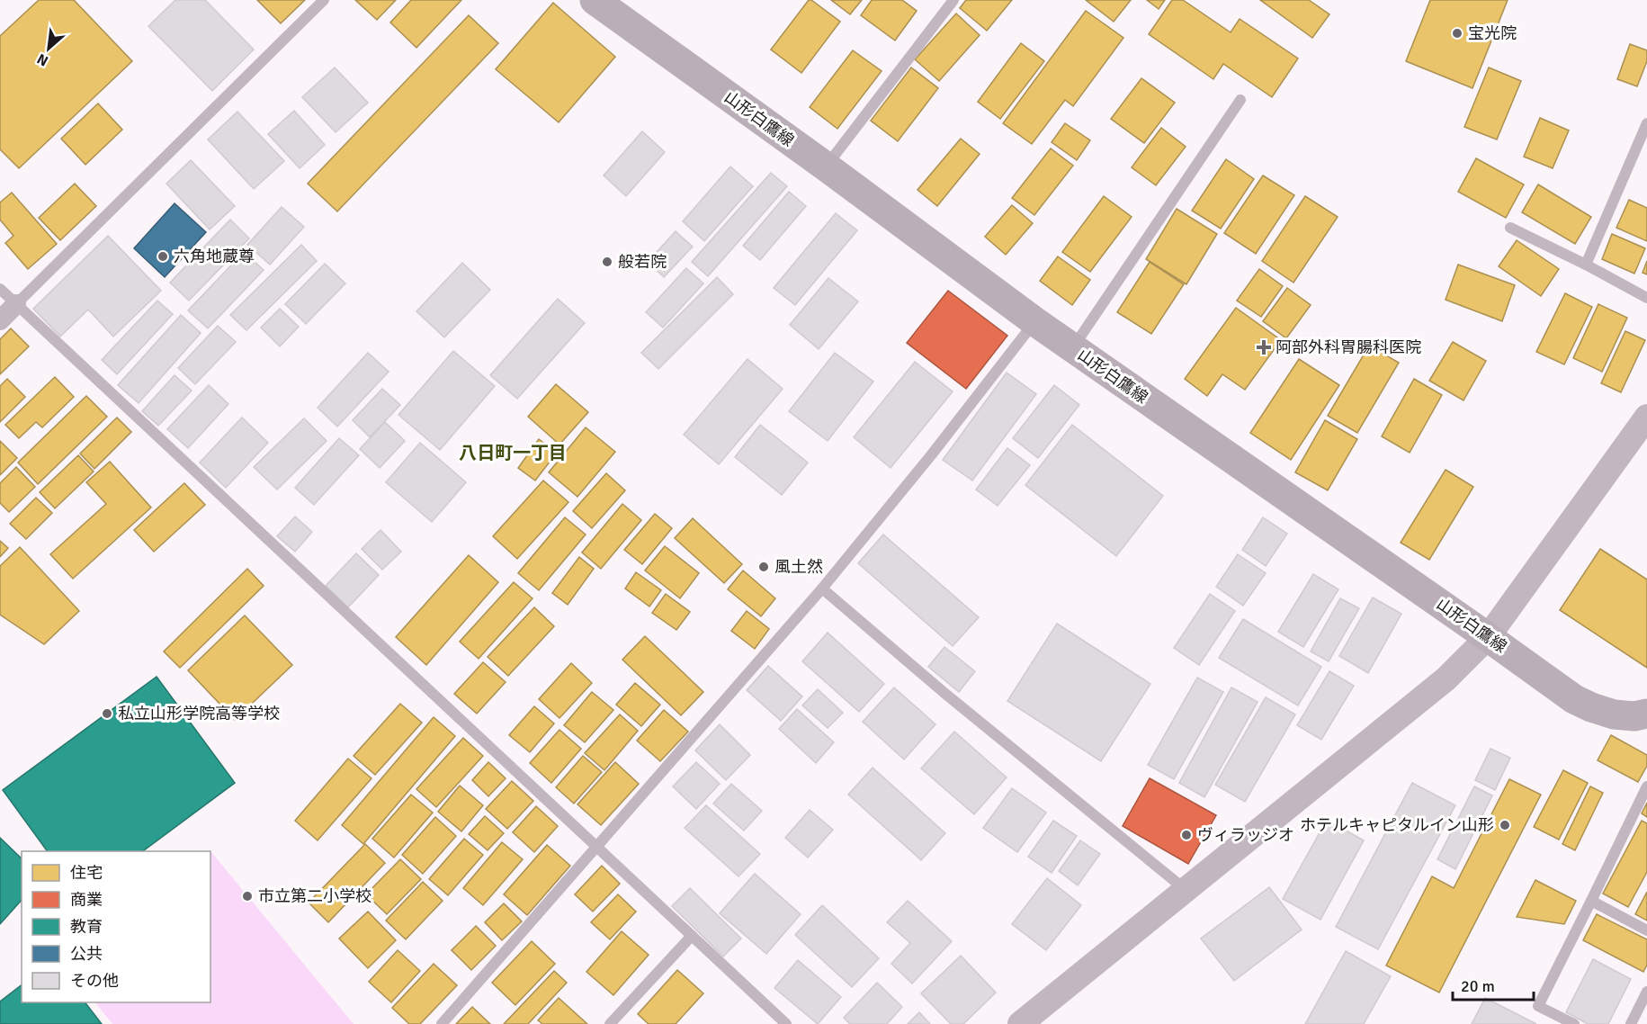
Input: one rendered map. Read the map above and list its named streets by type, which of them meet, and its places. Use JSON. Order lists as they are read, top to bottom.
{
  "streets": {
    "main road": ["山形白鷹線"]
  },
  "districts": ["八日町一丁目"],
  "places": {
    "other": [
      "宝光院",
      "六角地蔵尊",
      "般若院",
      "風土然",
      "私立山形学院高等学校",
      "ホテルキャピタルイン山形",
      "ヴィラッジオ",
      "市立第二小学校"
    ],
    "health": ["阿部外科胃腸科医院"]
  },
  "legend": [
    "住宅",
    "商業",
    "教育",
    "公共",
    "その他"
  ],
  "scale_bar": "20 m",
  "north": "bottom left"
}
